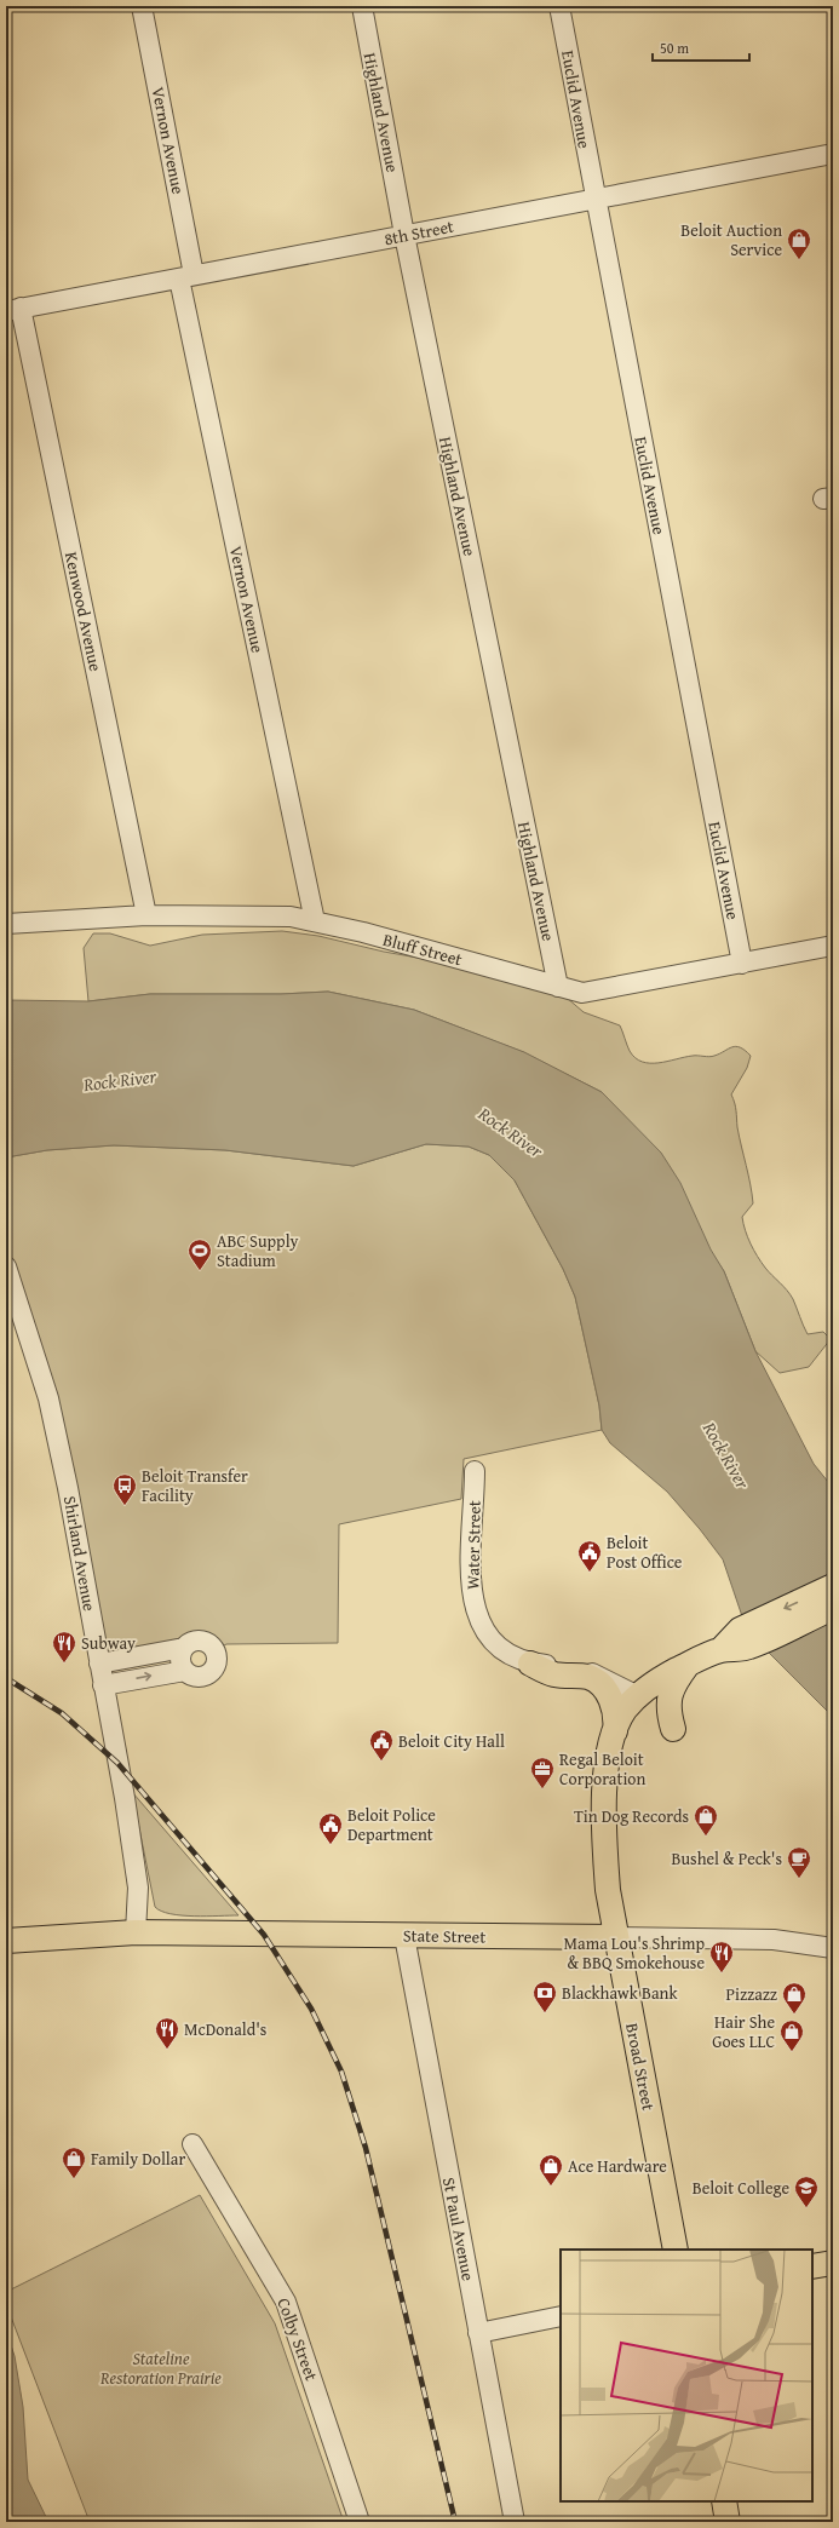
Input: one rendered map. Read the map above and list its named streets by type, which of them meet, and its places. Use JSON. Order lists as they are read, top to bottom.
{
  "streets": {
    "main road": ["State Street", "Broad Street"],
    "street": [
      "Euclid Avenue",
      "Highland Avenue",
      "Vernon Avenue",
      "8th Street",
      "Kenwood Avenue",
      "Bluff Street",
      "Water Street",
      "Shirland Avenue",
      "St Paul Avenue",
      "Colby Street"
    ]
  },
  "crossings": [
    ["Euclid Avenue", "8th Street"],
    ["Euclid Avenue", "Bluff Street"],
    ["Highland Avenue", "8th Street"],
    ["Highland Avenue", "Bluff Street"],
    ["Vernon Avenue", "8th Street"],
    ["Vernon Avenue", "Bluff Street"],
    ["8th Street", "Kenwood Avenue"],
    ["Kenwood Avenue", "Bluff Street"],
    ["Shirland Avenue", "State Street"],
    ["State Street", "Broad Street"],
    ["State Street", "St Paul Avenue"]
  ],
  "water": ["Rock River"],
  "parks": ["Stateline Restoration Prairie"],
  "places": {
    "shop": [
      "Beloit Auction Service",
      "Tin Dog Records",
      "Pizzazz",
      "Hair She Goes LLC",
      "Family Dollar",
      "Ace Hardware"
    ],
    "sports": ["ABC Supply Stadium"],
    "bus stop": ["Beloit Transfer Facility"],
    "public building": ["Beloit Post Office", "Beloit City Hall", "Beloit Police Department"],
    "restaurant": ["Subway", "Mama Lou's Shrimp & BBQ Smokehouse", "McDonald's"],
    "office": ["Regal Beloit Corporation"],
    "cafe": ["Bushel & Peck's"],
    "bank": ["Blackhawk Bank"],
    "school or university": ["Beloit College"]
  },
  "scale_bar": "50 m"
}
